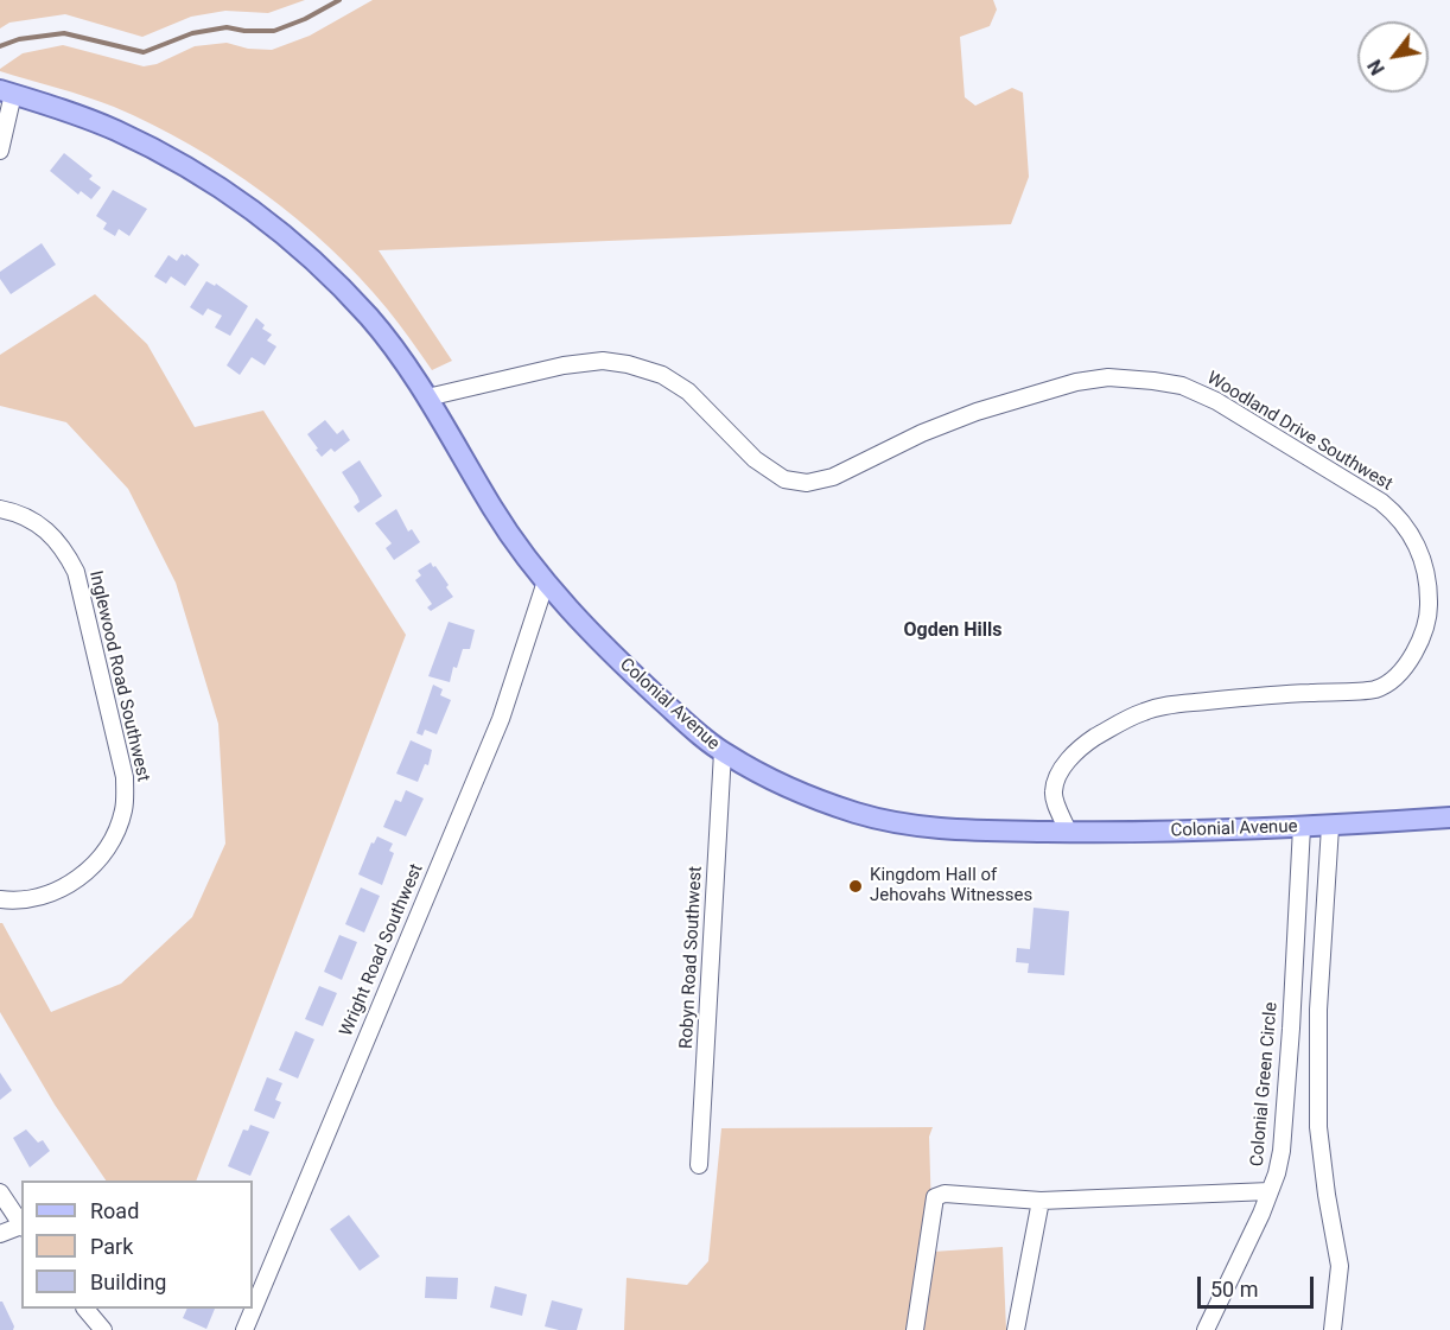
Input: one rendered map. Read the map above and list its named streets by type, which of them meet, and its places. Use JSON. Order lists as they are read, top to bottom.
{
  "streets": {
    "main road": ["Colonial Avenue"],
    "street": [
      "Woodland Drive Southwest",
      "Inglewood Road Southwest",
      "Wright Road Southwest",
      "Robyn Road Southwest",
      "Colonial Green Circle"
    ]
  },
  "crossings": [
    ["Woodland Drive Southwest", "Colonial Avenue"],
    ["Colonial Avenue", "Wright Road Southwest"],
    ["Colonial Avenue", "Robyn Road Southwest"],
    ["Colonial Avenue", "Colonial Green Circle"]
  ],
  "districts": ["Ogden Hills"],
  "places": ["Kingdom Hall of Jehovahs Witnesses"],
  "legend": ["Road", "Park", "Building"],
  "scale_bar": "50 m",
  "north": "bottom left"
}
